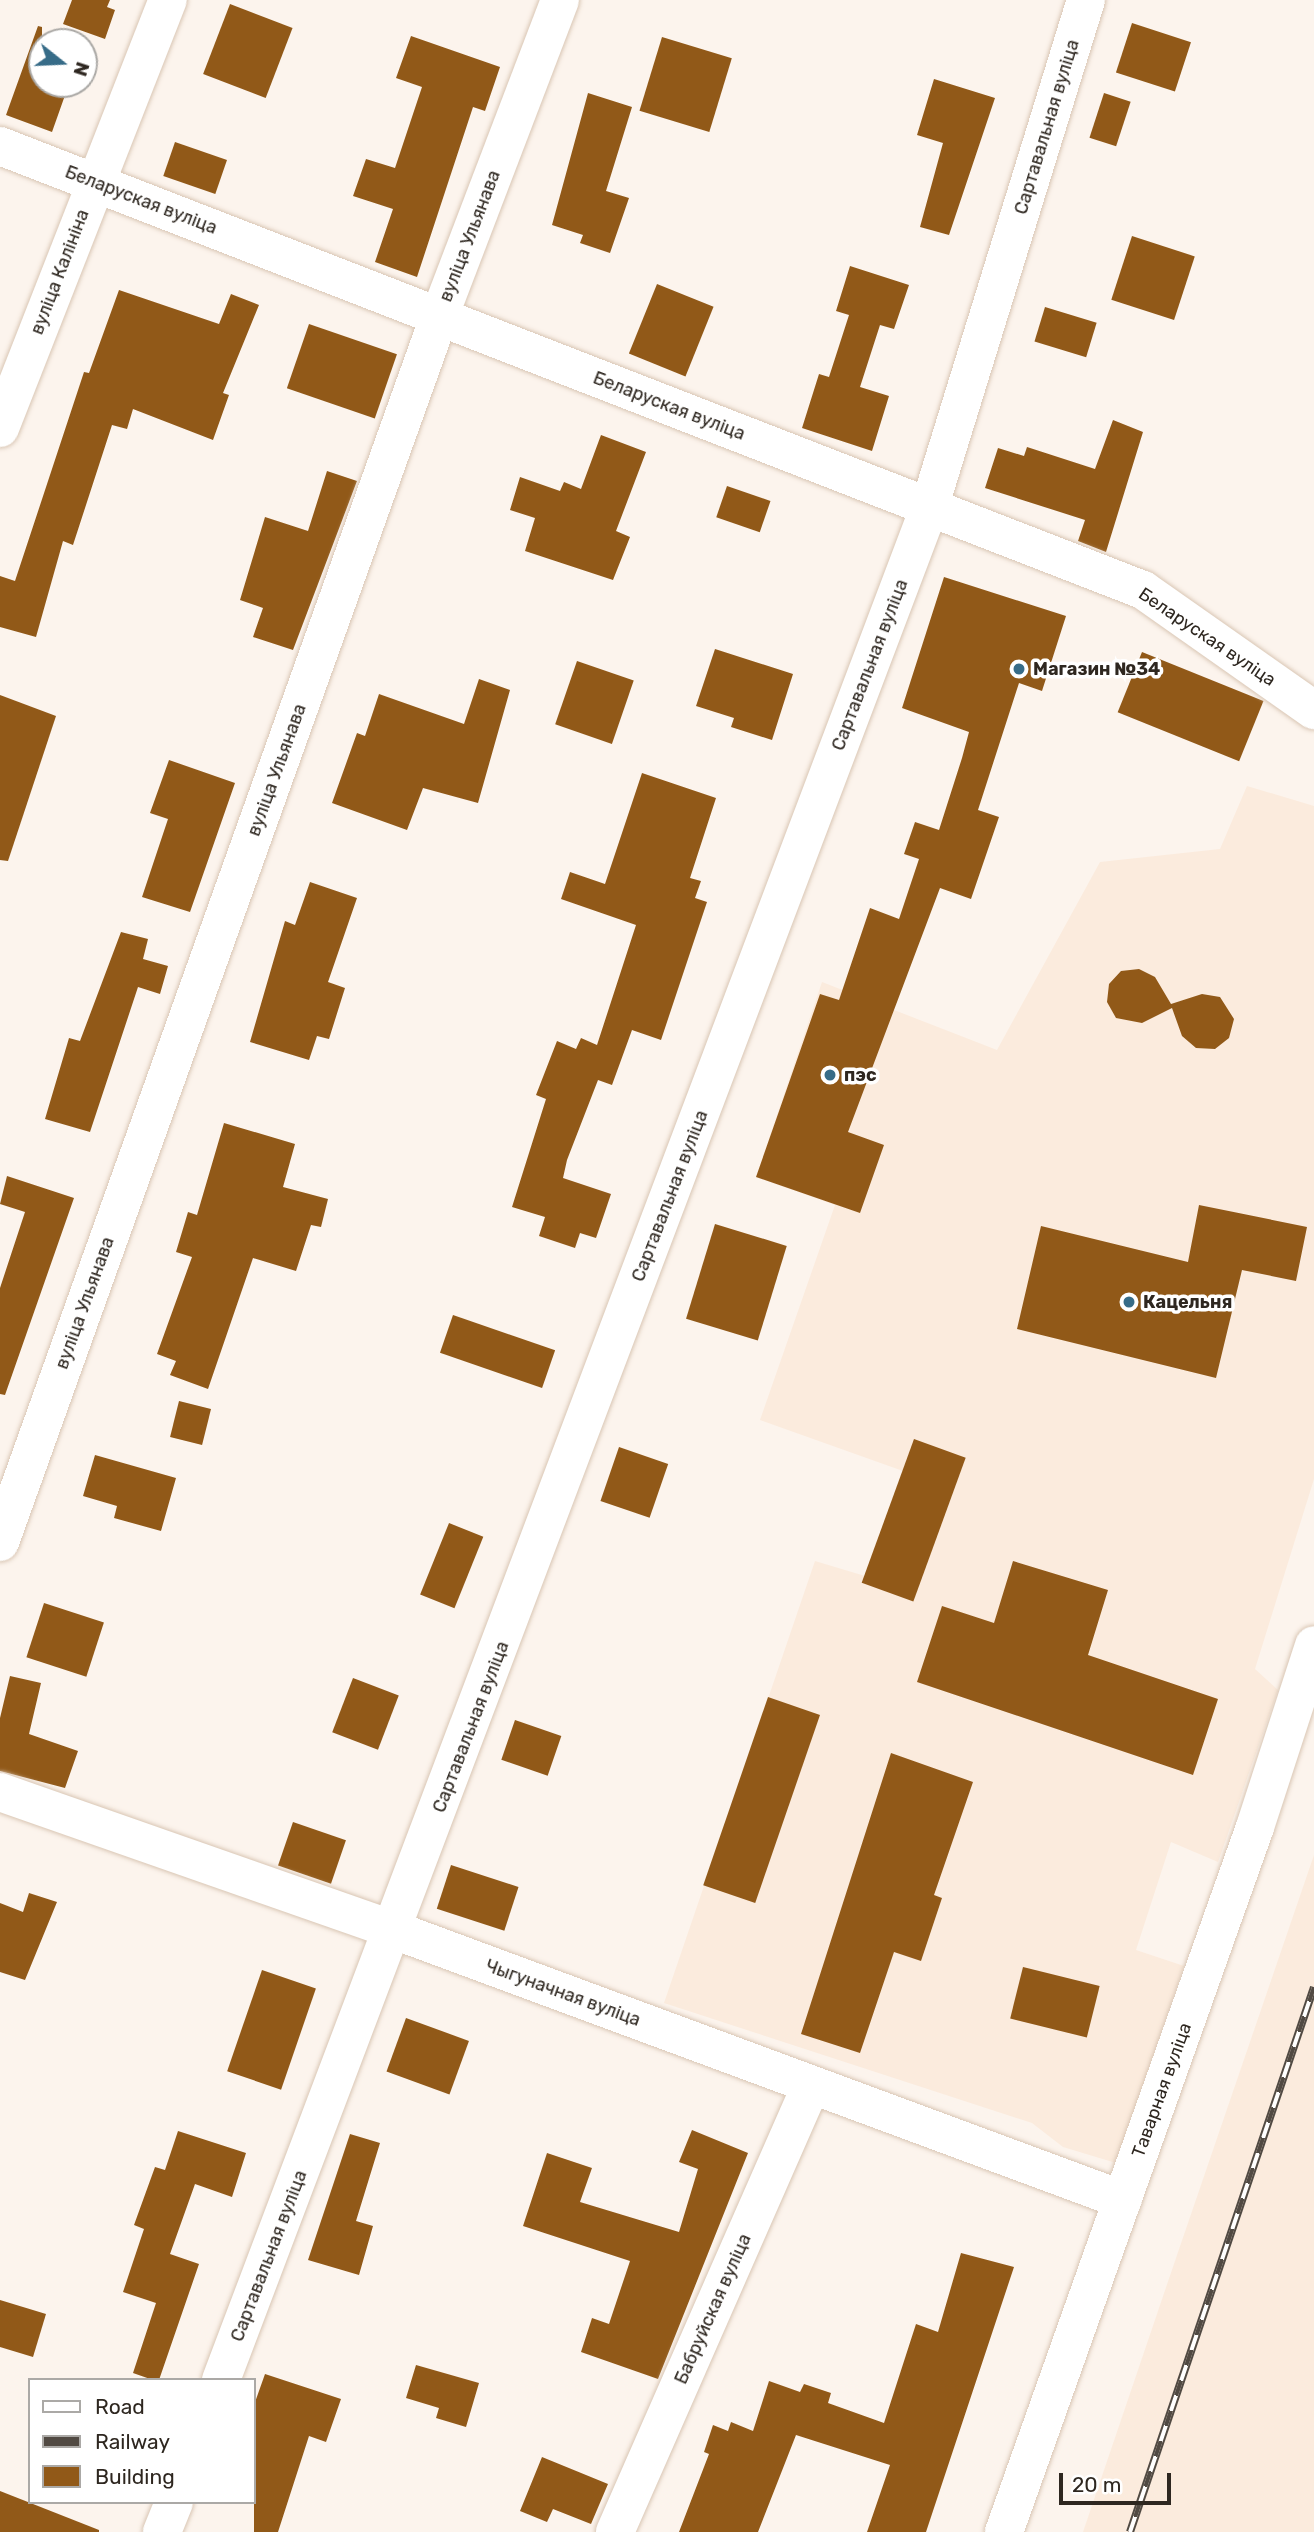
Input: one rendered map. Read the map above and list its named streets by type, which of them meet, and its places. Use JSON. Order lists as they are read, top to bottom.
{
  "streets": {
    "street": [
      "Сартавальная вуліца",
      "Беларуская вуліца",
      "вуліца Ульянава",
      "вуліца Калініна",
      "Чыгуначная вуліца",
      "Таварная вуліца",
      "Бабруйская вуліца"
    ]
  },
  "crossings": [
    ["Сартавальная вуліца", "Беларуская вуліца"],
    ["Сартавальная вуліца", "Чыгуначная вуліца"],
    ["Беларуская вуліца", "вуліца Ульянава"],
    ["Беларуская вуліца", "вуліца Калініна"],
    ["Чыгуначная вуліца", "Таварная вуліца"],
    ["Чыгуначная вуліца", "Бабруйская вуліца"]
  ],
  "places": ["Магазин №34", "пэс", "Кацельня"],
  "legend": ["Road", "Railway", "Building"],
  "scale_bar": "20 m",
  "north": "right"
}
